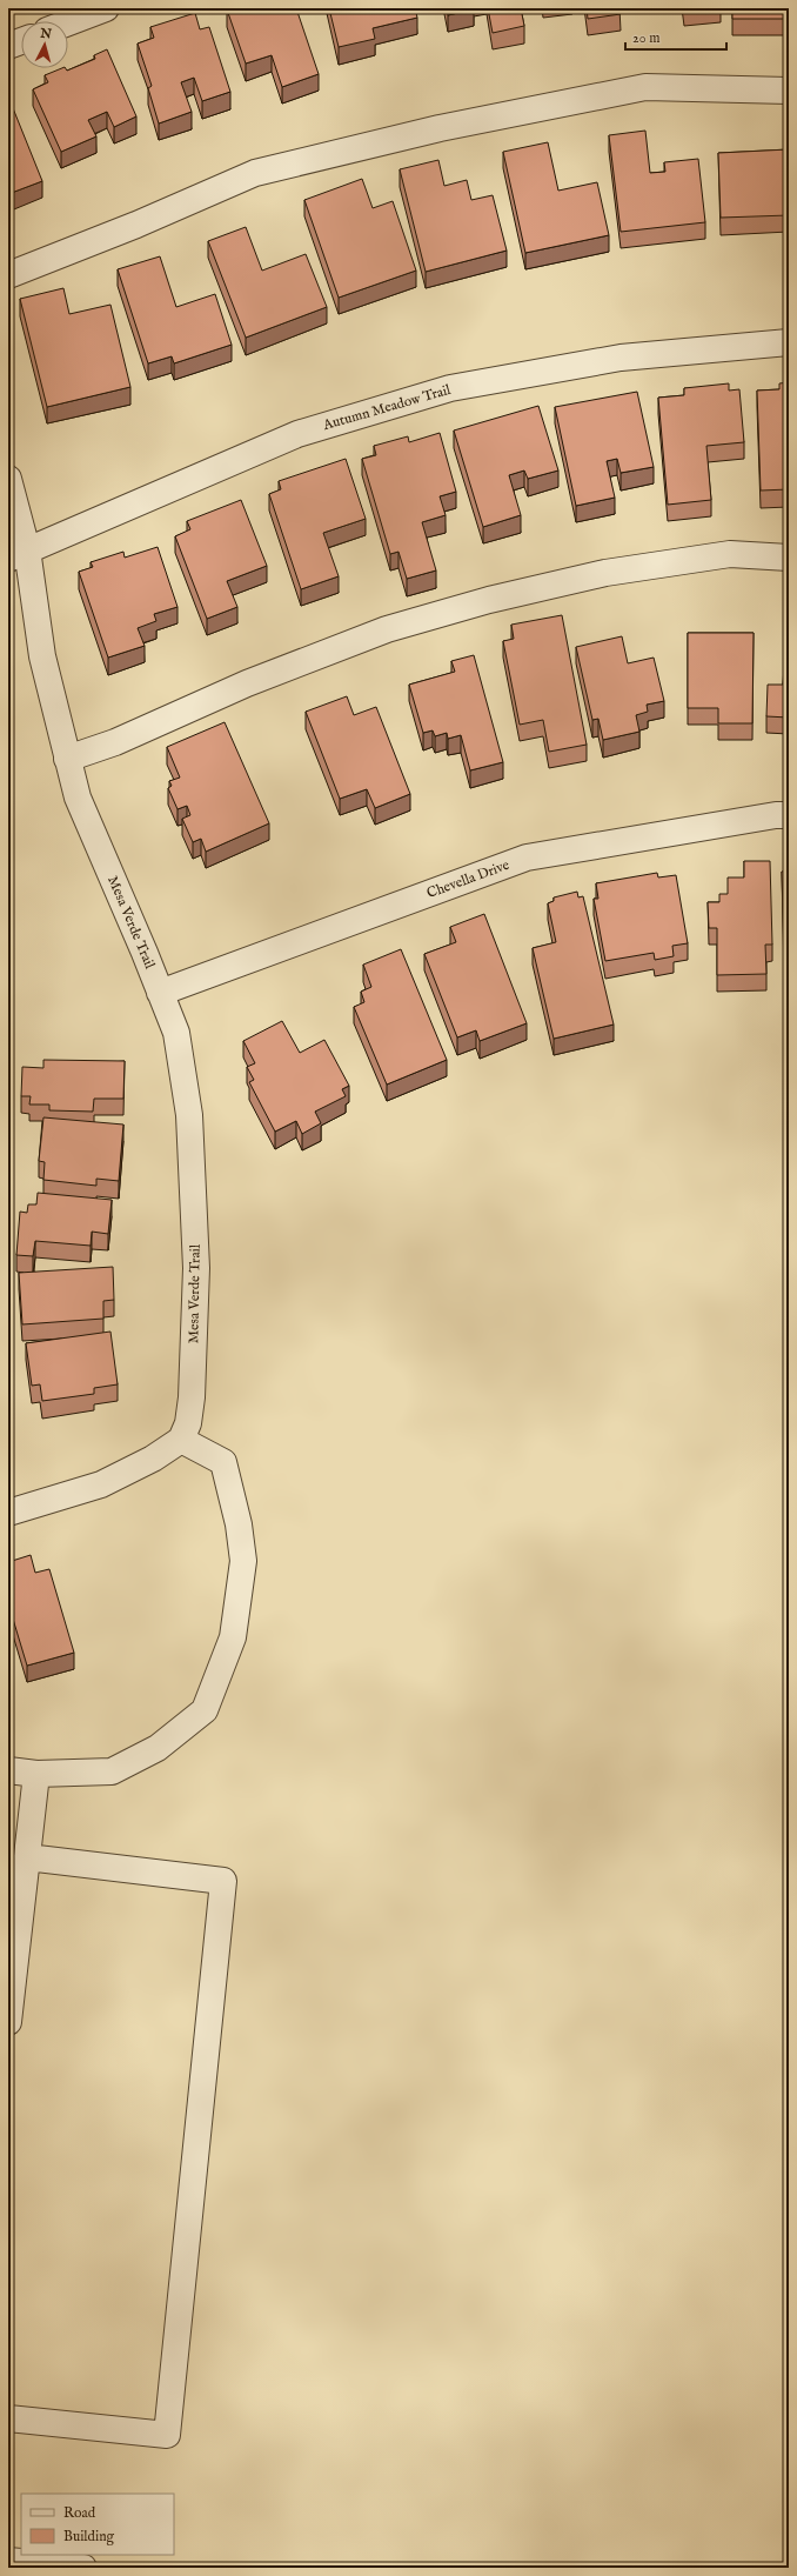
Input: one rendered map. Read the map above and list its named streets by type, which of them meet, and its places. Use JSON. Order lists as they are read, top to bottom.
{
  "streets": {
    "street": ["Autumn Meadow Trail", "Chevella Drive", "Mesa Verde Trail"]
  },
  "crossings": [
    ["Autumn Meadow Trail", "Mesa Verde Trail"],
    ["Chevella Drive", "Mesa Verde Trail"]
  ],
  "legend": ["Road", "Building"],
  "scale_bar": "20 m",
  "north": "top"
}
